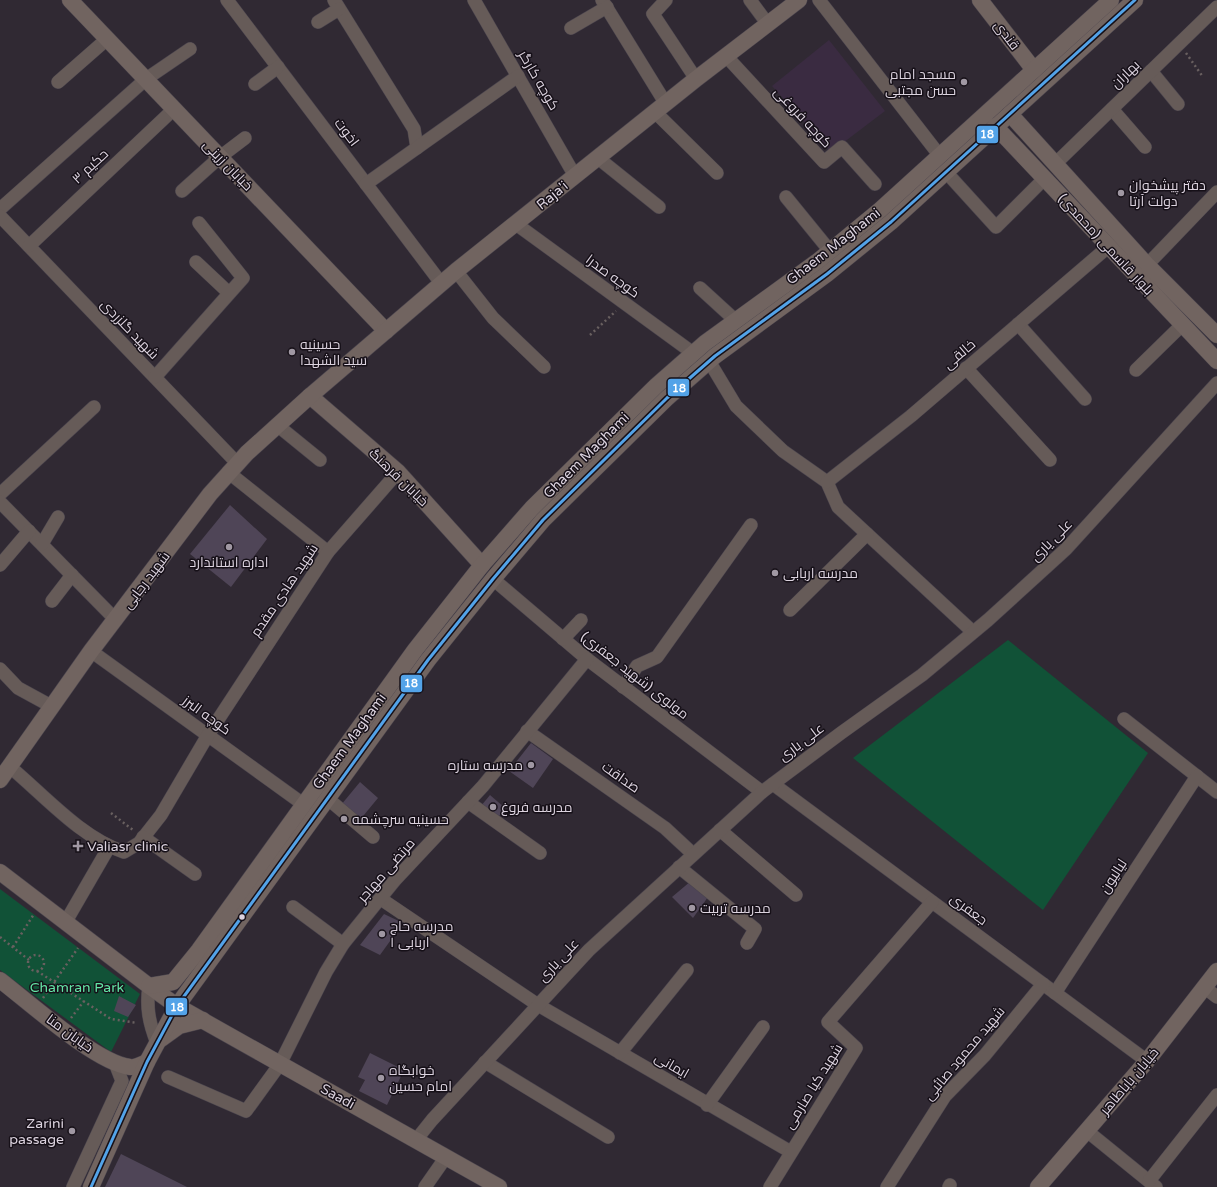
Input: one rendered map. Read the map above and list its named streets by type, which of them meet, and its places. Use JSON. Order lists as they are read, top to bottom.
{
  "streets": {
    "main road": [
      "قندی",
      "خیابان زرینی",
      "Raja'i",
      "بلوار قاسمی (محمدی)",
      "Ghaem Maghami",
      "خیابان فرهنگ",
      "شهید رجایی",
      "خیابان منا",
      "خیابان باباطاهر",
      "Saadi"
    ],
    "street": [
      "بهاران",
      "کوچه کارگر",
      "کوچه فروغی",
      "اخوت",
      "حکیم ۳",
      "کوچه صدرا",
      "شهید گلزردی",
      "خالقی",
      "علی یاری",
      "شهید هادی مقدم",
      "مولوی (شهید جعفری)",
      "کوچه البرز",
      "صداقت",
      "مرتضی مهاجر",
      "لیالیون",
      "جعفری",
      "شهید محمود صائبی",
      "ایمانی",
      "شهید کیا صارمی"
    ]
  },
  "crossings": [
    ["قندی", "Ghaem Maghami"],
    ["کوچه کارگر", "Raja'i"],
    ["کوچه فروغی", "Raja'i"],
    ["اخوت", "Raja'i"],
    ["خیابان زرینی", "حکیم ۳"],
    ["خیابان زرینی", "Raja'i"],
    ["حکیم ۳", "شهید گلزردی"],
    ["Raja'i", "کوچه صدرا"],
    ["Raja'i", "خیابان فرهنگ"],
    ["Raja'i", "شهید رجایی"],
    ["بلوار قاسمی (محمدی)", "Ghaem Maghami"],
    ["بلوار قاسمی (محمدی)", "خالقی"],
    ["Ghaem Maghami", "کوچه صدرا"],
    ["Ghaem Maghami", "خیابان فرهنگ"],
    ["Ghaem Maghami", "مولوی (شهید جعفری)"],
    ["Ghaem Maghami", "کوچه البرز"],
    ["Ghaem Maghami", "خیابان منا"],
    ["Ghaem Maghami", "Saadi"],
    ["شهید گلزردی", "شهید رجایی"],
    ["شهید گلزردی", "شهید هادی مقدم"],
    ["خیابان فرهنگ", "شهید رجایی"],
    ["خیابان فرهنگ", "شهید هادی مقدم"],
    ["علی یاری", "مولوی (شهید جعفری)"],
    ["علی یاری", "صداقت"],
    ["علی یاری", "جعفری"],
    ["علی یاری", "ایمانی"],
    ["علی یاری", "Saadi"],
    ["شهید رجایی", "کوچه البرز"],
    ["شهید هادی مقدم", "کوچه البرز"],
    ["مولوی (شهید جعفری)", "مرتضی مهاجر"],
    ["صداقت", "مرتضی مهاجر"],
    ["مرتضی مهاجر", "ایمانی"],
    ["مرتضی مهاجر", "Saadi"],
    ["لیالیون", "جعفری"],
    ["جعفری", "شهید محمود صائبی"],
    ["جعفری", "خیابان باباطاهر"],
    ["جعفری", "شهید کیا صارمی"],
    ["ایمانی", "شهید کیا صارمی"]
  ],
  "parks": ["Chamran Park"],
  "places": {
    "other": [
      "مسجد امام حسن مجتبی",
      "دفتر پیشخوان دولت آرتا",
      "حسینیه سید الشهدا",
      "اداره استاندارد",
      "مدرسه اربابی",
      "مدرسه ستاره",
      "مدرسه فروغ",
      "حسینیه سرچشمه",
      "مدرسه تربیت",
      "مدرسه حاج اربابی ۱",
      "خوابگاه امام حسین",
      "Zarini passage"
    ],
    "health": ["Valiasr clinic"]
  },
  "lines": ["transit line 18"]
}
